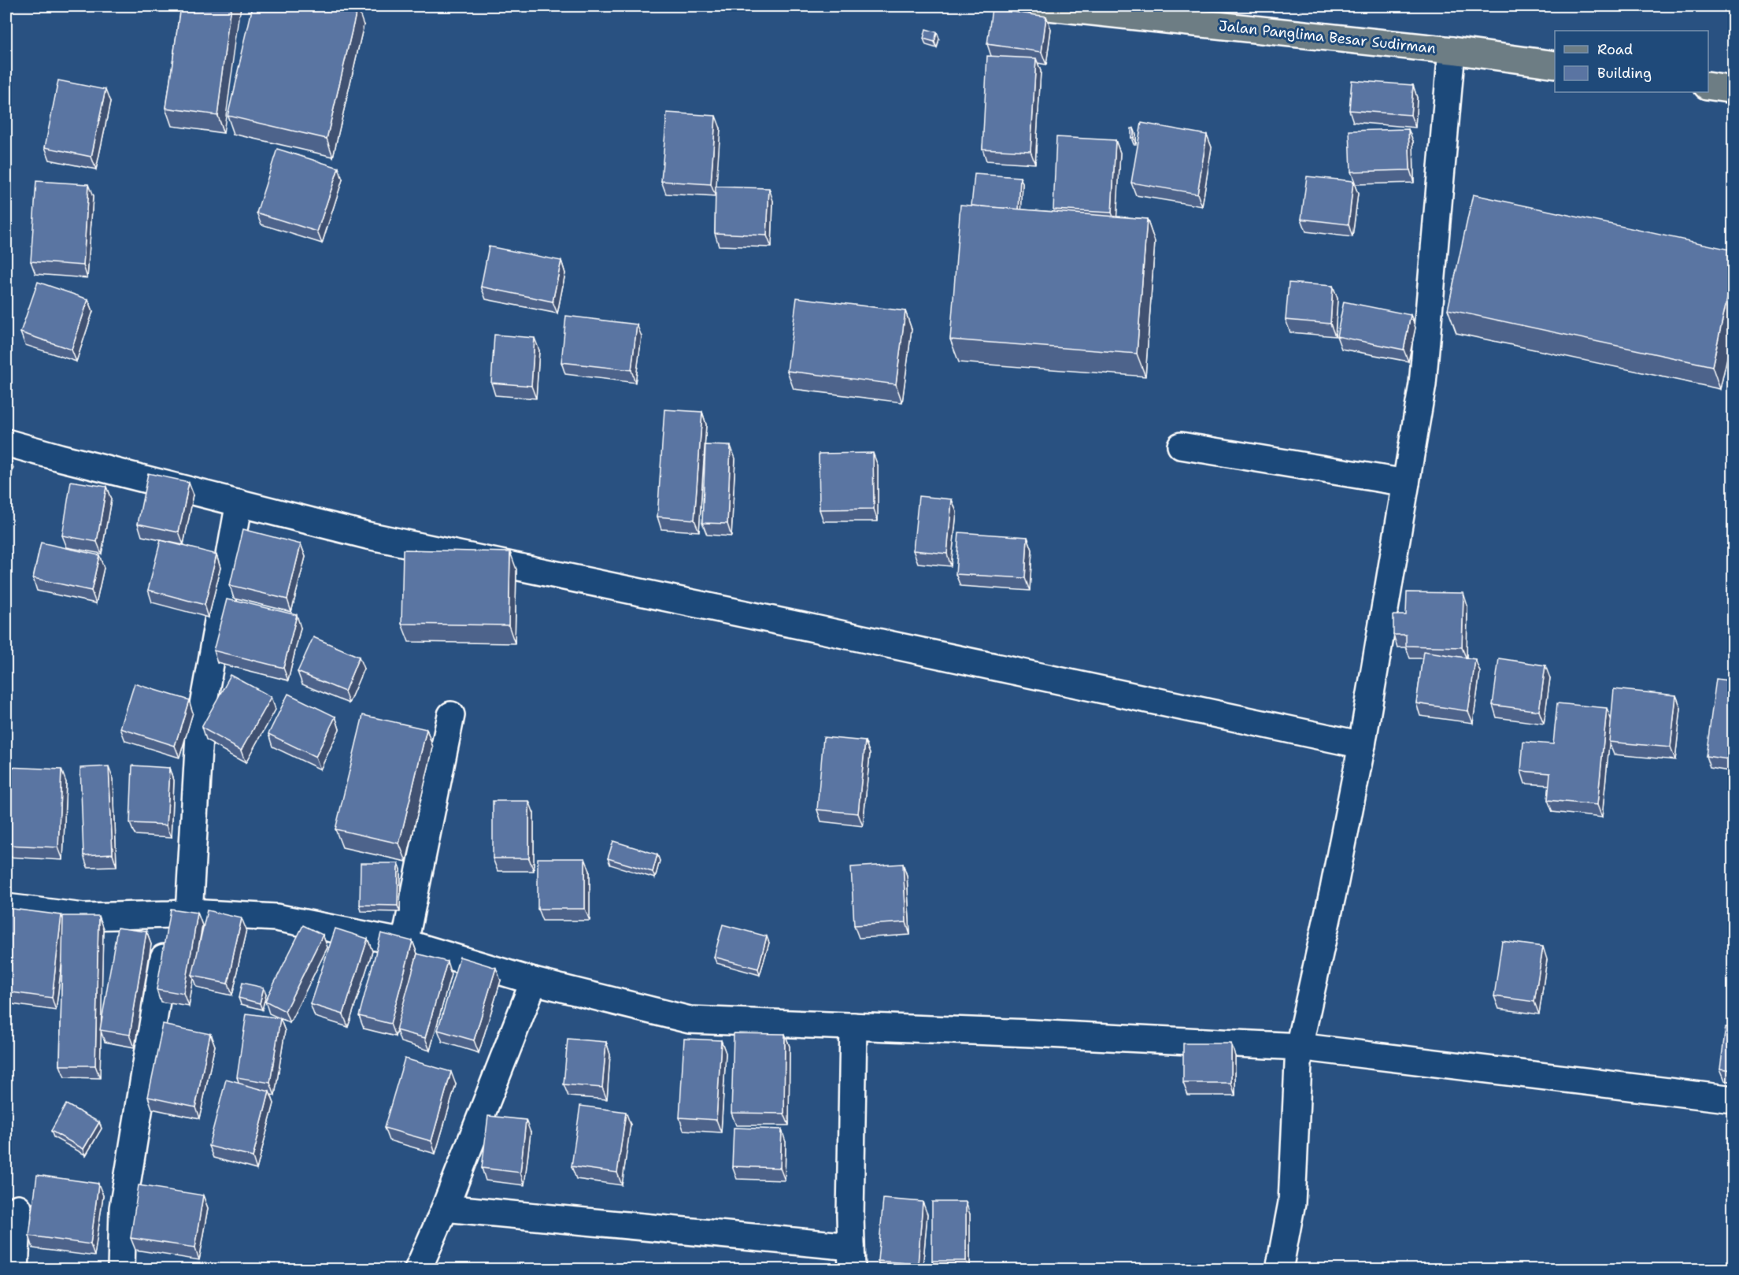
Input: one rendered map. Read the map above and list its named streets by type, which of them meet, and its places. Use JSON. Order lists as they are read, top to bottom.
{
  "streets": {
    "main road": ["Jalan Panglima Besar Sudirman"]
  },
  "legend": ["Road", "Building"]
}
